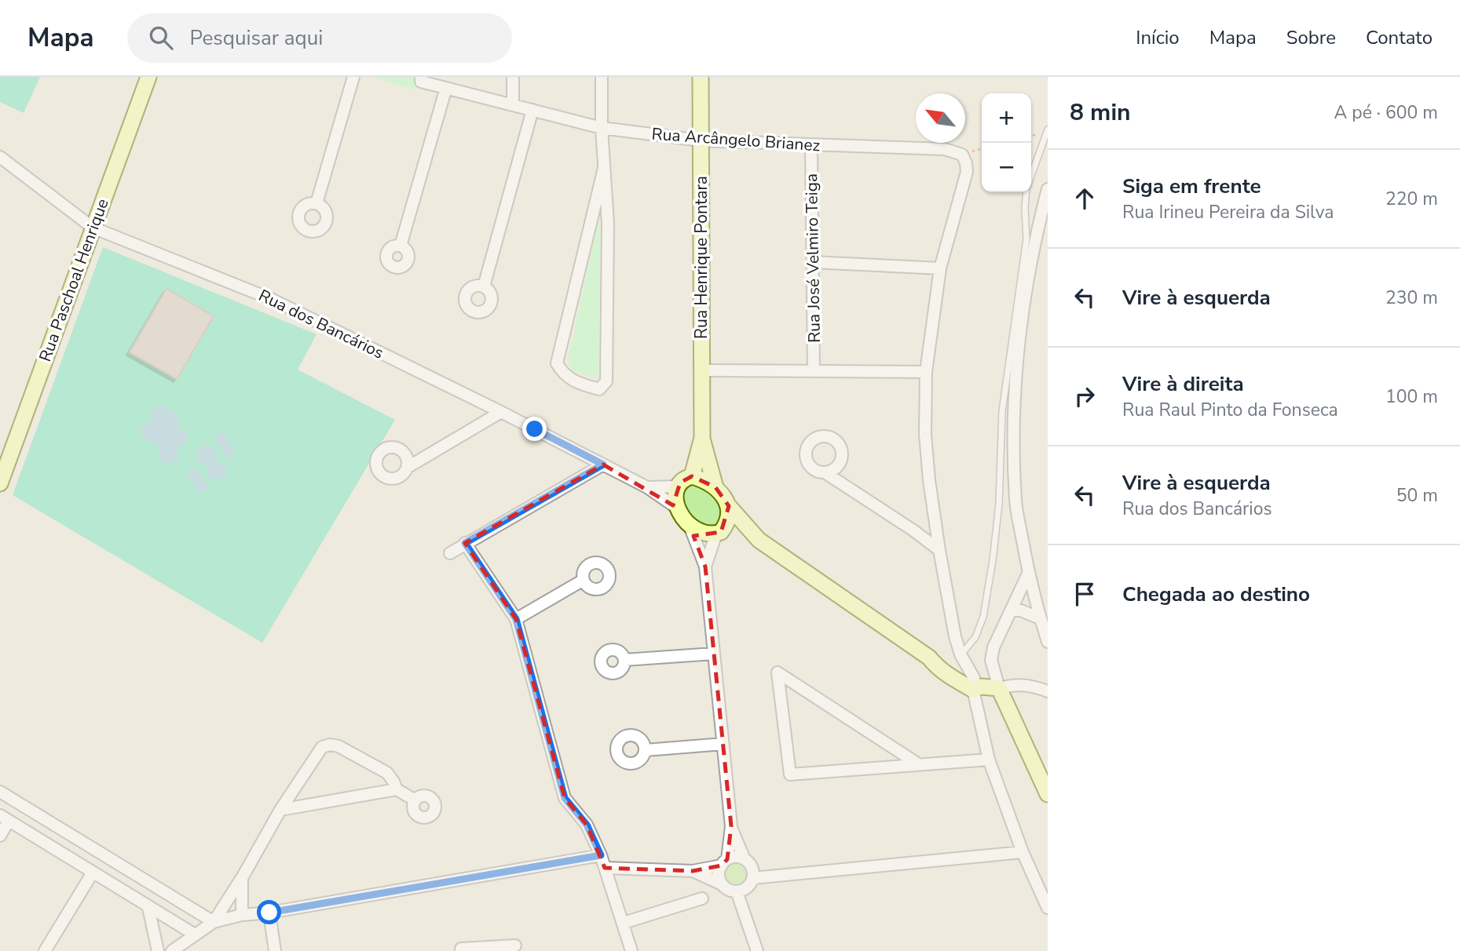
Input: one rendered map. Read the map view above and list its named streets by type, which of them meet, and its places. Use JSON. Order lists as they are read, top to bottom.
{
  "streets": {
    "street": [
      "Rua Arcângelo Brianez",
      "Rua Henrique Pontara",
      "Rua José Velmiro Teiga",
      "Rua Paschoal Henrique",
      "Rua dos Bancários"
    ]
  },
  "crossings": [
    ["Rua Arcângelo Brianez", "Rua Henrique Pontara"],
    ["Rua Arcângelo Brianez", "Rua José Velmiro Teiga"],
    ["Rua Henrique Pontara", "Rua dos Bancários"],
    ["Rua Paschoal Henrique", "Rua dos Bancários"]
  ],
  "north": "top left",
  "page": {
    "header": "Mapa",
    "search": "Pesquisar aqui",
    "nav": [
      "Início",
      "Mapa",
      "Sobre",
      "Contato"
    ],
    "heading": ["8 min", "A pé · 600 m"],
    "map_buttons": ["+", "−"],
    "list": [
      ["Siga em frente", "Rua Irineu Pereira da Silva", "220 m"],
      ["Vire à esquerda", "230 m"],
      ["Vire à direita", "Rua Raul Pinto da Fonseca", "100 m"],
      ["Vire à esquerda", "Rua dos Bancários", "50 m"],
      "Chegada ao destino"
    ]
  }
}
